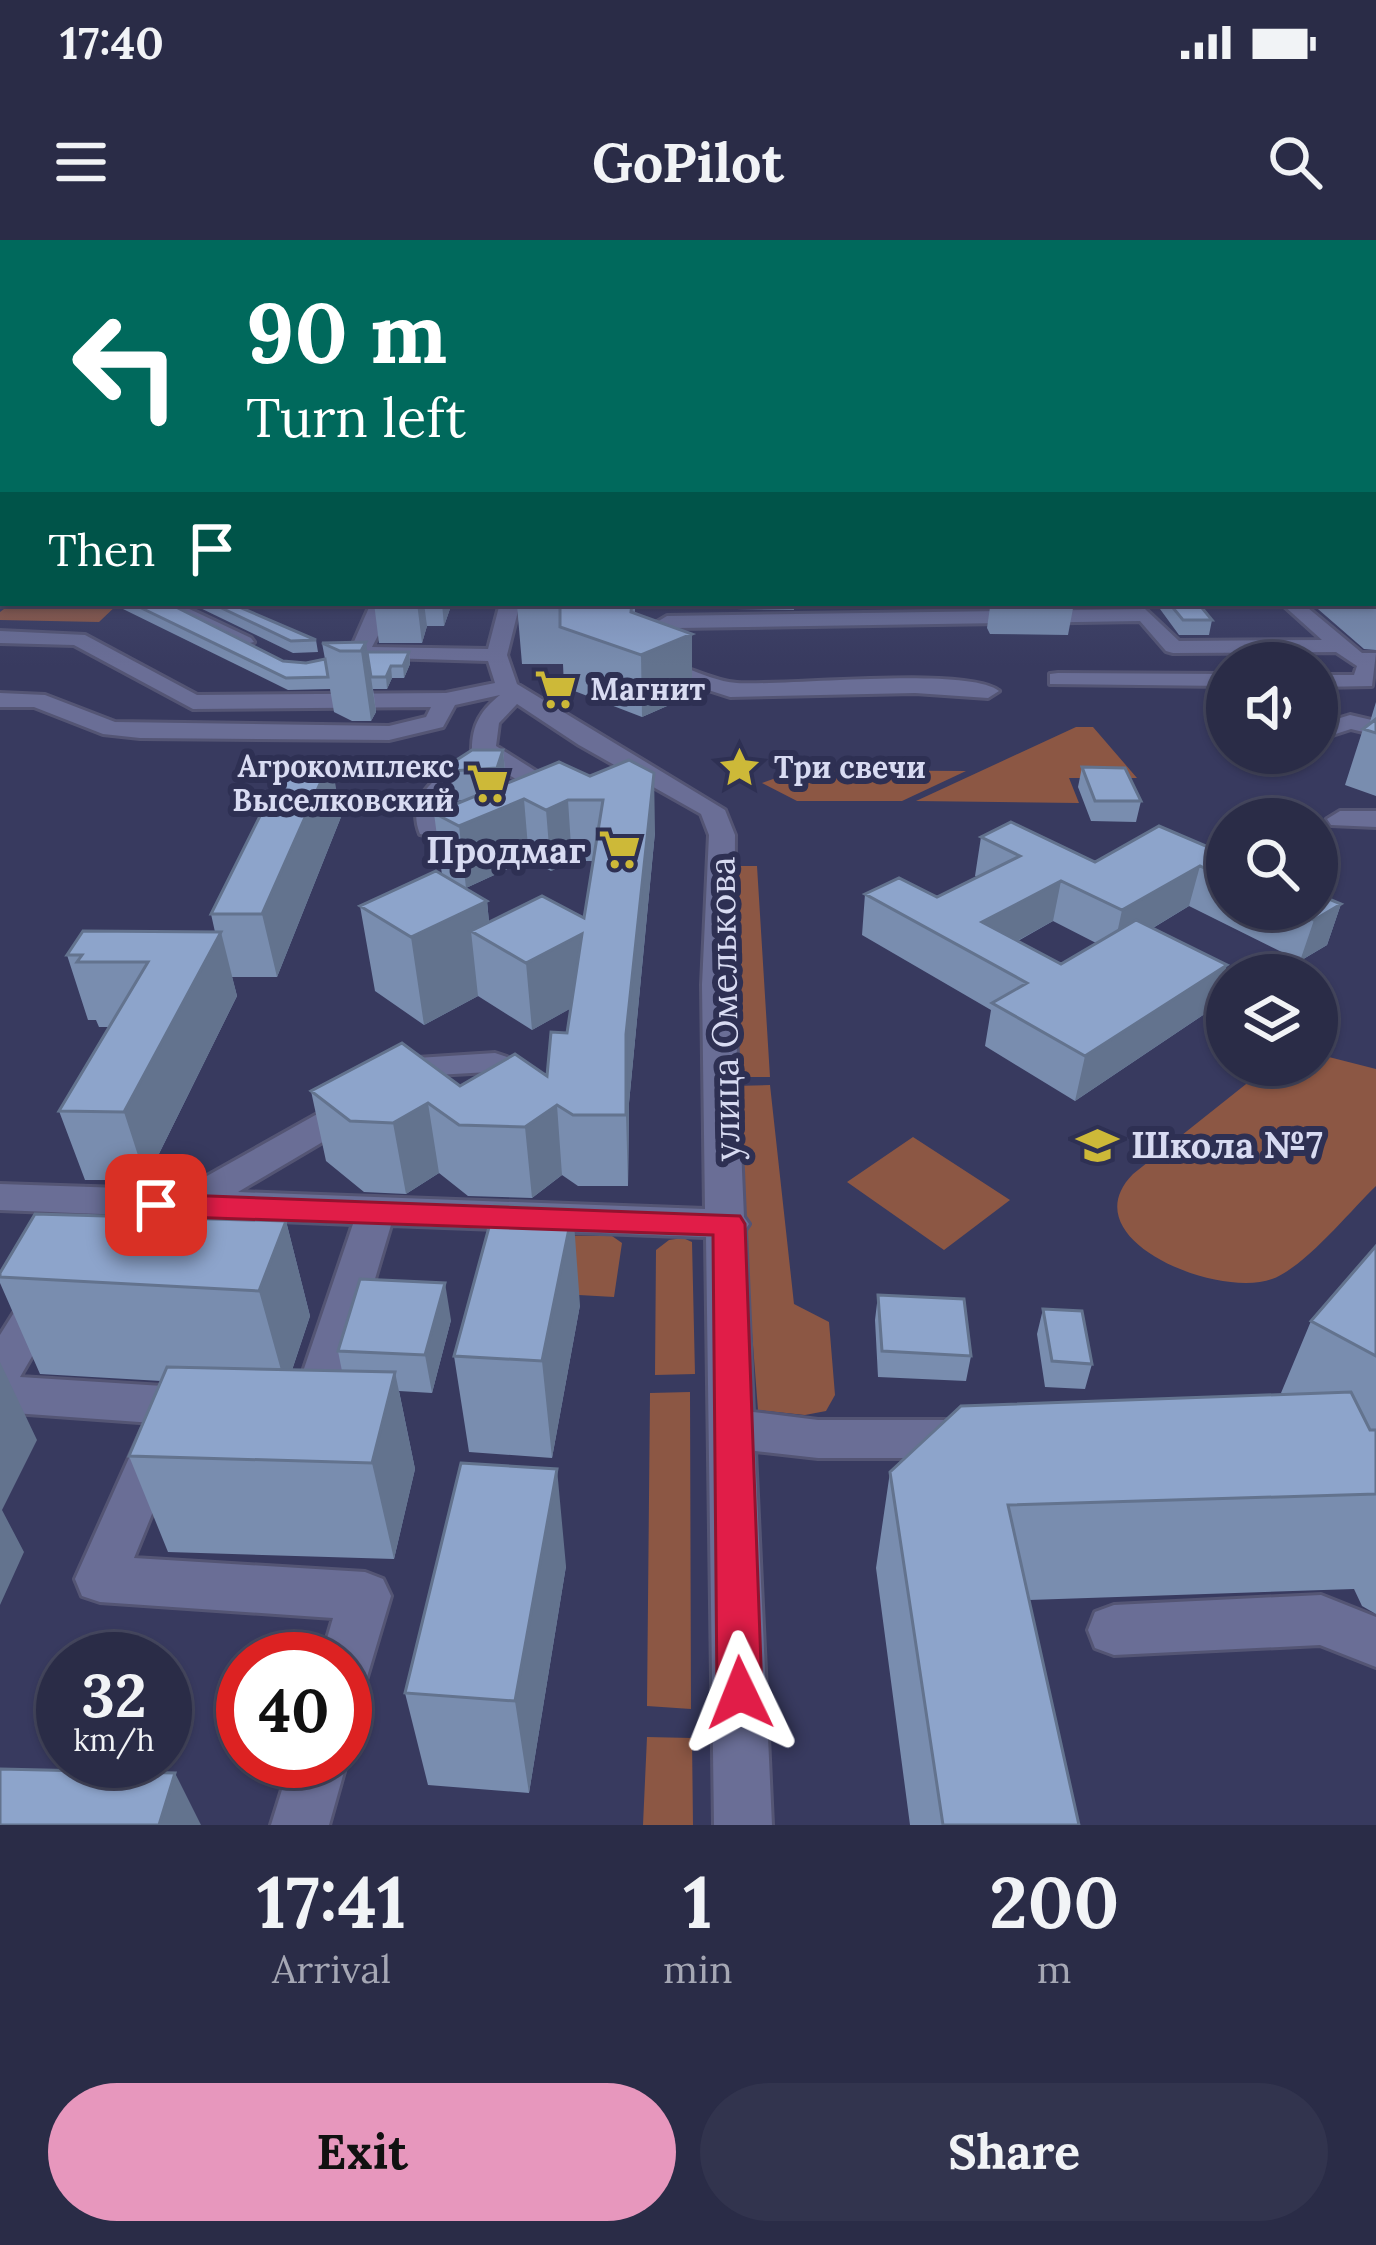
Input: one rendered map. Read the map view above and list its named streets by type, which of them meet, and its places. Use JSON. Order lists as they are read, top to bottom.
{
  "streets": {
    "street": ["улица Омелькова"]
  },
  "places": {
    "supermarket": ["Магнит", "Агрокомплекс Выселковский", "Продмаг"],
    "place": ["Три свечи"],
    "school or university": ["Школа №7"]
  },
  "page": {
    "status": "17:40",
    "header": "GoPilot",
    "turn": ["90 m", "Turn left"],
    "then": "Then",
    "speed": "32 km/h",
    "limit": "40",
    "eta": [
      "17:41",
      "Arrival",
      "1",
      "min",
      "200",
      "m"
    ],
    "buttons": ["Exit", "Share"]
  }
}
